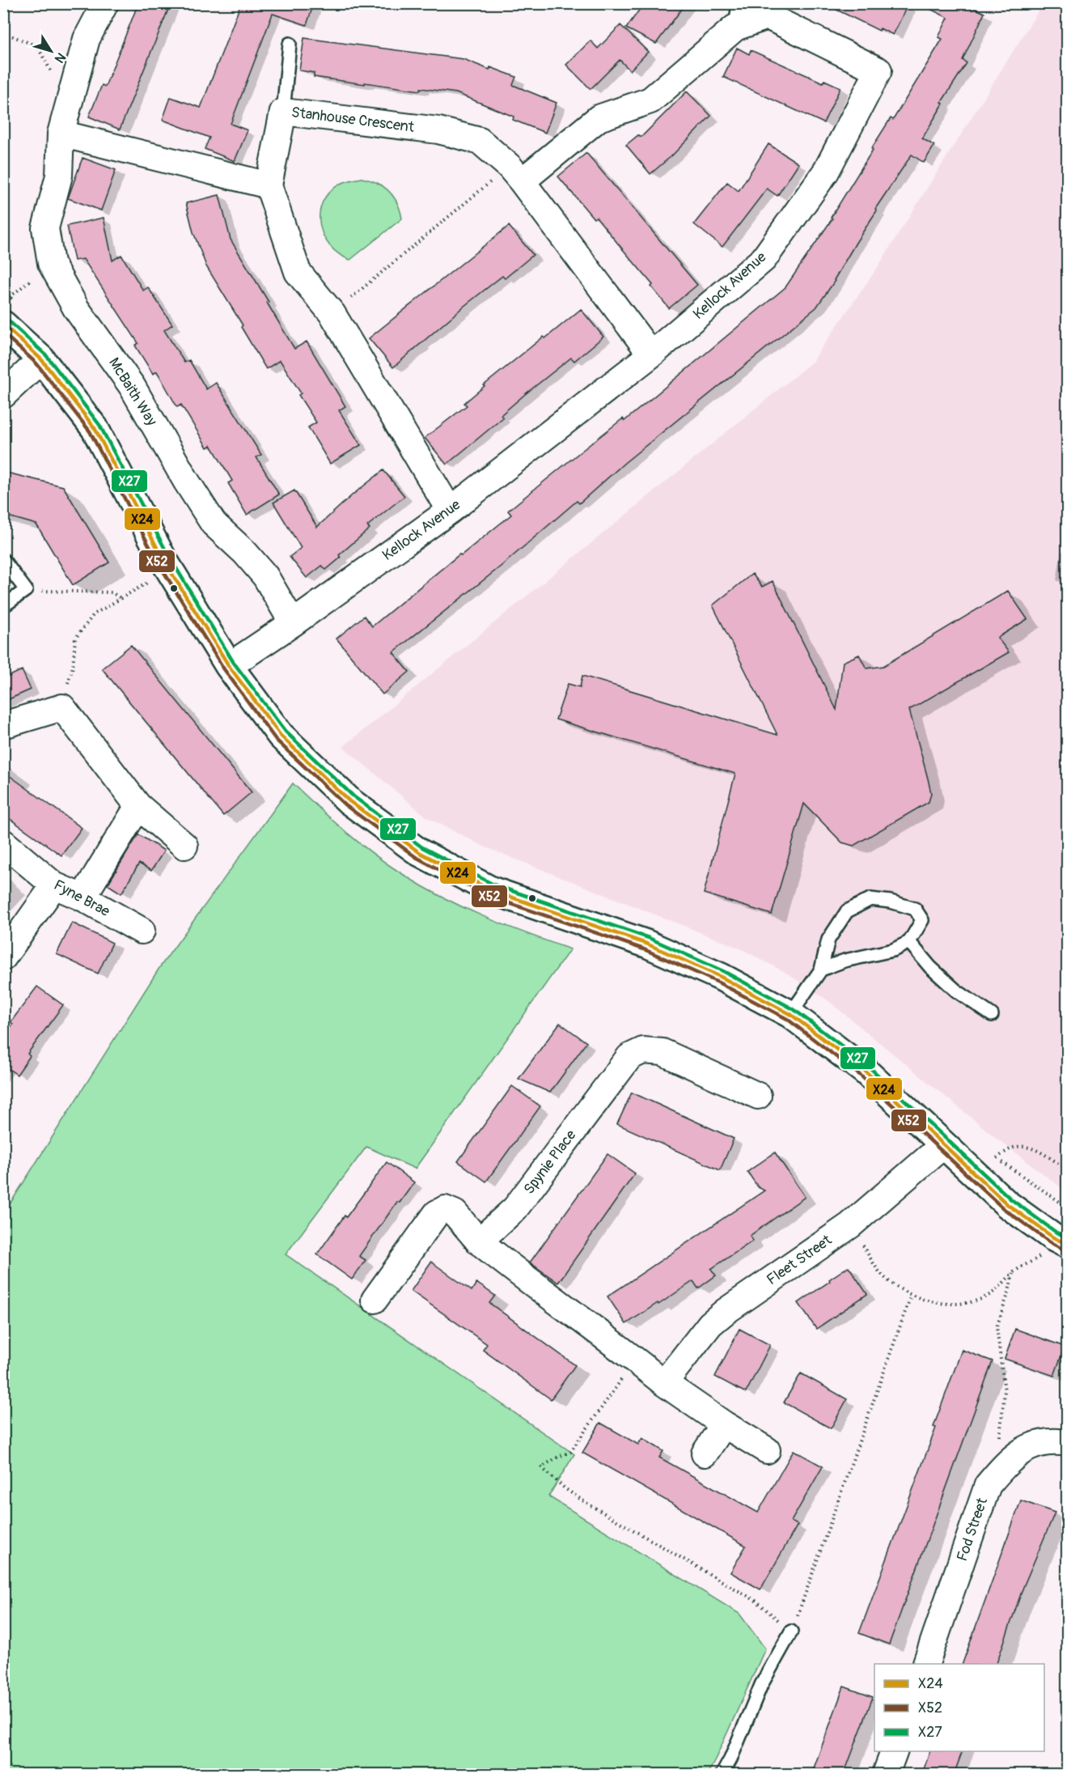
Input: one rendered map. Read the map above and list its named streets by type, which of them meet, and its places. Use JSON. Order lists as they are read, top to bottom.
{
  "streets": {
    "street": [
      "Stanhouse Crescent",
      "Kellock Avenue",
      "McBaith Way",
      "Fyne Brae",
      "Spynie Place",
      "Fleet Street",
      "Fod Street"
    ]
  },
  "crossings": [
    ["Stanhouse Crescent", "Kellock Avenue"],
    ["Kellock Avenue", "McBaith Way"]
  ],
  "lines": ["transit line X27", "transit line X24", "transit line X52"],
  "legend": ["X24", "X52", "X27"],
  "north": "bottom right"
}
